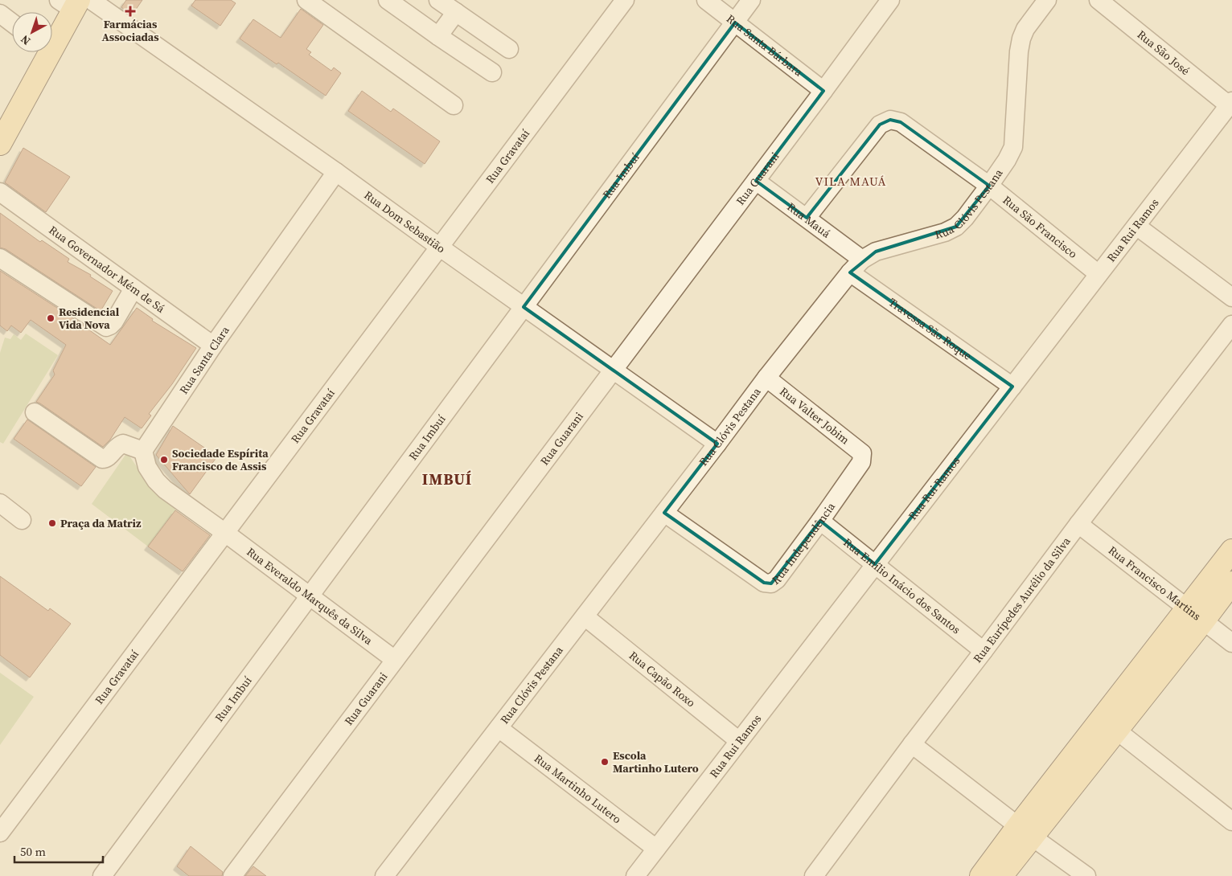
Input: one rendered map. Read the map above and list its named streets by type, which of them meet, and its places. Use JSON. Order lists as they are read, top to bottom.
{
  "streets": {
    "street": [
      "Rua Santa Bárbara",
      "Rua São José",
      "Rua Gravataí",
      "Rua Imbuí",
      "Rua Guarani",
      "Rua Clóvis Pestana",
      "Rua Mauá",
      "Rua Dom Sebastião",
      "Rua São Francisco",
      "Rua Rui Ramos",
      "Rua Governador Mém de Sá",
      "Travessa São Roque",
      "Rua Santa Clara",
      "Rua Valter Jobim",
      "Rua Independência",
      "Rua Francisco Martins",
      "Rua Emílio Inácio dos Santos",
      "Rua Everaldo Marquês da Silva",
      "Rua Eurípedes Aurélio da Silva",
      "Rua Capão Roxo",
      "Rua Martinho Lutero"
    ]
  },
  "crossings": [
    ["Rua Santa Bárbara", "Rua Imbuí"],
    ["Rua Santa Bárbara", "Rua Guarani"],
    ["Rua São José", "Rua Rui Ramos"],
    ["Rua Gravataí", "Rua Dom Sebastião"],
    ["Rua Gravataí", "Rua Everaldo Marquês da Silva"],
    ["Rua Imbuí", "Rua Dom Sebastião"],
    ["Rua Imbuí", "Rua Everaldo Marquês da Silva"],
    ["Rua Guarani", "Rua Mauá"],
    ["Rua Guarani", "Rua Dom Sebastião"],
    ["Rua Guarani", "Rua Everaldo Marquês da Silva"],
    ["Rua Clóvis Pestana", "Rua Mauá"],
    ["Rua Clóvis Pestana", "Rua Dom Sebastião"],
    ["Rua Clóvis Pestana", "Rua São Francisco"],
    ["Rua Clóvis Pestana", "Travessa São Roque"],
    ["Rua Clóvis Pestana", "Rua Valter Jobim"],
    ["Rua Clóvis Pestana", "Rua Independência"],
    ["Rua Clóvis Pestana", "Rua Capão Roxo"],
    ["Rua Clóvis Pestana", "Rua Martinho Lutero"],
    ["Rua Mauá", "Rua São Francisco"],
    ["Rua Mauá", "Travessa São Roque"],
    ["Rua Dom Sebastião", "Rua Santa Clara"],
    ["Rua São Francisco", "Rua Rui Ramos"],
    ["Rua Rui Ramos", "Travessa São Roque"],
    ["Rua Rui Ramos", "Rua Emílio Inácio dos Santos"],
    ["Rua Rui Ramos", "Rua Capão Roxo"],
    ["Rua Rui Ramos", "Rua Martinho Lutero"],
    ["Rua Governador Mém de Sá", "Rua Santa Clara"],
    ["Rua Valter Jobim", "Rua Independência"],
    ["Rua Independência", "Rua Emílio Inácio dos Santos"],
    ["Rua Francisco Martins", "Rua Eurípedes Aurélio da Silva"],
    ["Rua Emílio Inácio dos Santos", "Rua Eurípedes Aurélio da Silva"]
  ],
  "districts": ["VILA MAUÁ", "IMBUÍ"],
  "places": {
    "health": ["Farmácias Associadas"],
    "other": [
      "Residencial Vida Nova",
      "Sociedade Espírita Francisco de Assis",
      "Praça da Matriz",
      "Escola Martinho Lutero"
    ]
  },
  "scale_bar": "50 m",
  "north": "bottom left"
}
